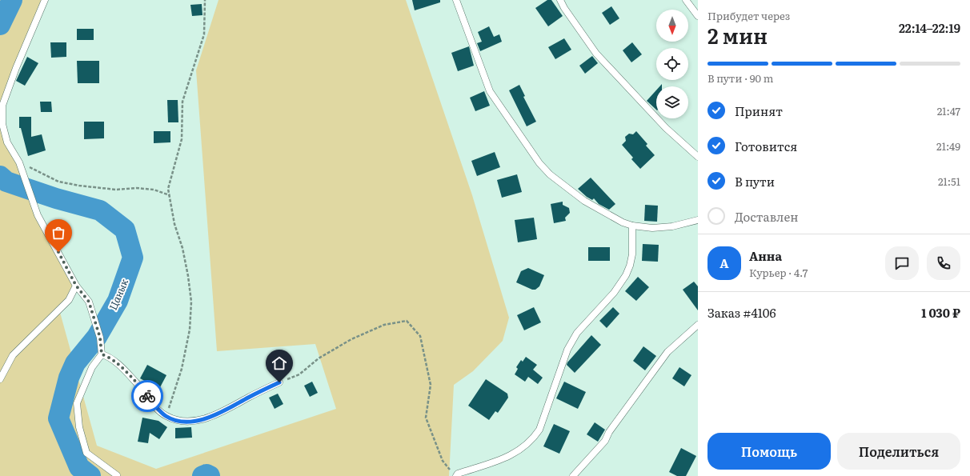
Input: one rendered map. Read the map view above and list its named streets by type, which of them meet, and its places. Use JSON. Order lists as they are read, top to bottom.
{
  "water": ["Цанык"],
  "north": "bottom",
  "page": {
    "heading": ["2 мин", "Прибудет через", "22:14–22:19"],
    "panel": [
      "Анна",
      "Курьер · 4.7",
      "Заказ #4106",
      "1 030 ₽"
    ],
    "bar": "В пути · 90 m",
    "list": [
      ["Принят", "21:47"],
      ["Готовится", "21:49"],
      ["В пути", "21:51"],
      "Доставлен"
    ],
    "round": "А",
    "buttons": ["Помощь", "Поделиться"]
  }
}
